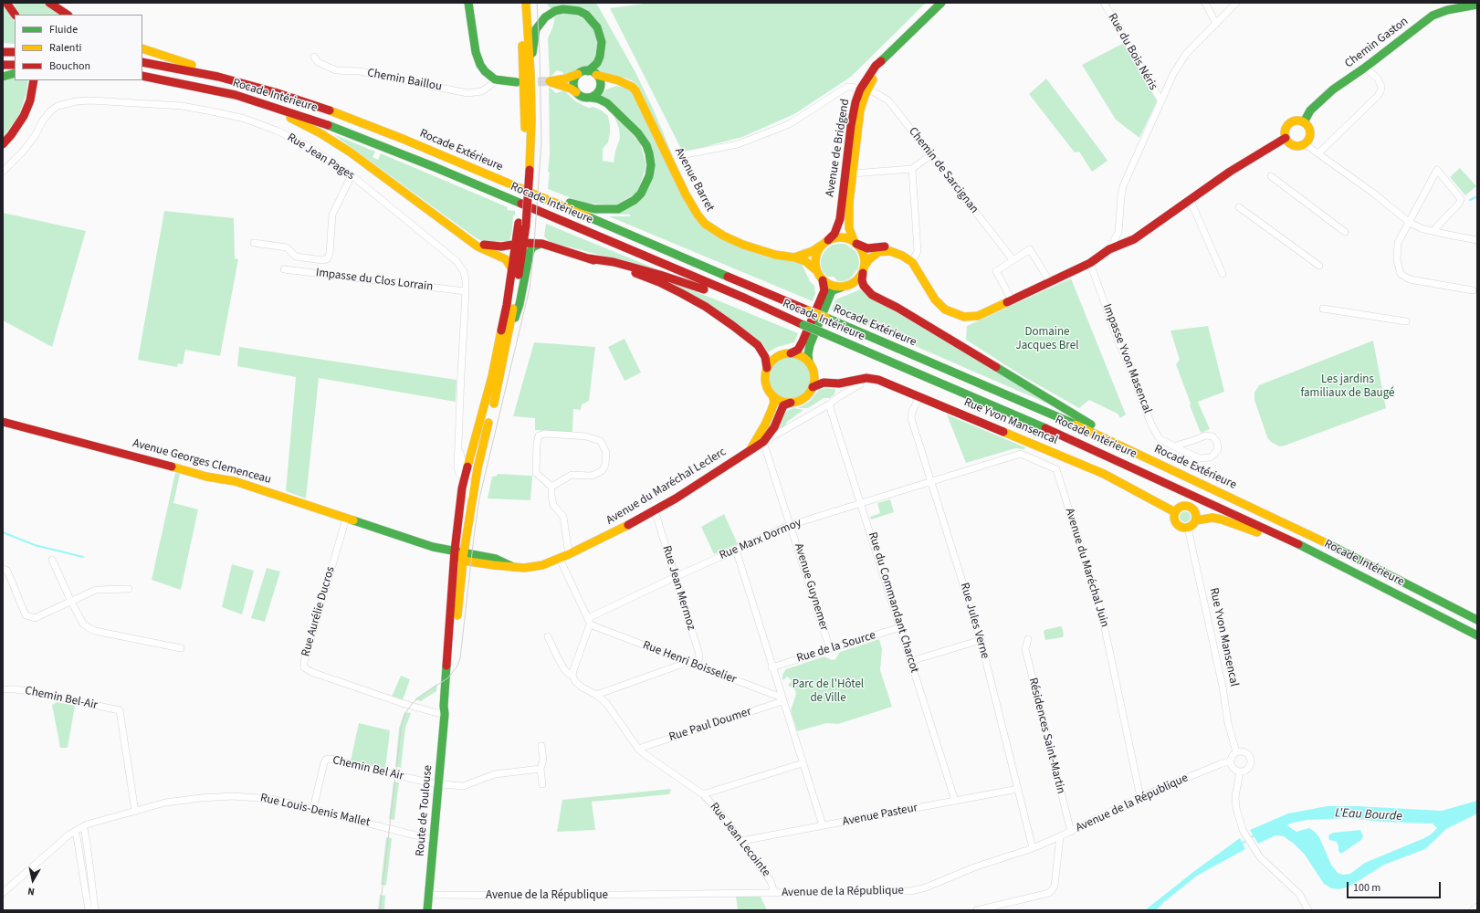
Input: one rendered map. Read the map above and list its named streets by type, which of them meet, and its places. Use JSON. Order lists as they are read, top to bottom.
{
  "streets": {
    "main road": [
      "Chemin Gaston",
      "Rocade Intérieure",
      "Avenue de Bridgend",
      "Rocade Extérieure",
      "Avenue Barret",
      "Rue Yvon Mansencal",
      "Avenue Georges Clemenceau",
      "Avenue du Maréchal Leclerc",
      "Route de Toulouse"
    ],
    "street": [
      "Rue du Bois Néris",
      "Chemin Baillou",
      "Rue Jean Pages",
      "Chemin de Sarcignan",
      "Impasse du Clos Lorrain",
      "Impasse Yvon Masencal",
      "Rue Marx Dormoy",
      "Avenue du Maréchal Juin",
      "Avenue Guynemer",
      "Rue Jean Mermoz",
      "Rue du Commandant Charcot",
      "Rue Aurélie Ducros",
      "Rue Jules Verne",
      "Rue de la Source",
      "Rue Henri Boisselier",
      "Chemin Bel-Air",
      "Rue Paul Doumer",
      "Résidences Saint-Martin",
      "Chemin Bel Air",
      "Avenue de la République",
      "Rue Louis-Denis Mallet",
      "Avenue Pasteur",
      "Rue Jean Lecointe"
    ]
  },
  "crossings": [
    ["Avenue de Bridgend", "Chemin de Sarcignan"],
    ["Avenue de Bridgend", "Avenue Barret"],
    ["Rue Jean Pages", "Impasse du Clos Lorrain"],
    ["Rue Jean Pages", "Route de Toulouse"],
    ["Rue Yvon Mansencal", "Avenue du Maréchal Leclerc"],
    ["Rue Yvon Mansencal", "Rue Jules Verne"],
    ["Rue Yvon Mansencal", "Avenue de la République"],
    ["Avenue Georges Clemenceau", "Rue Aurélie Ducros"],
    ["Avenue Georges Clemenceau", "Route de Toulouse"],
    ["Avenue du Maréchal Leclerc", "Avenue Guynemer"],
    ["Avenue du Maréchal Leclerc", "Rue Jean Mermoz"],
    ["Avenue du Maréchal Leclerc", "Route de Toulouse"],
    ["Rue Marx Dormoy", "Avenue du Maréchal Juin"],
    ["Rue Marx Dormoy", "Avenue Guynemer"],
    ["Rue Marx Dormoy", "Rue Jean Mermoz"],
    ["Rue Marx Dormoy", "Rue du Commandant Charcot"],
    ["Rue Marx Dormoy", "Rue Jules Verne"],
    ["Rue Marx Dormoy", "Rue Henri Boisselier"],
    ["Avenue du Maréchal Juin", "Rue Jules Verne"],
    ["Avenue du Maréchal Juin", "Avenue de la République"],
    ["Avenue Guynemer", "Rue de la Source"],
    ["Rue Jean Mermoz", "Rue Henri Boisselier"],
    ["Rue du Commandant Charcot", "Rue de la Source"],
    ["Rue du Commandant Charcot", "Avenue Pasteur"],
    ["Rue Aurélie Ducros", "Route de Toulouse"],
    ["Rue Jules Verne", "Avenue de la République"],
    ["Rue Jules Verne", "Avenue Pasteur"],
    ["Rue Henri Boisselier", "Rue Paul Doumer"],
    ["Chemin Bel-Air", "Rue Louis-Denis Mallet"],
    ["Rue Paul Doumer", "Rue Jean Lecointe"],
    ["Résidences Saint-Martin", "Avenue de la République"],
    ["Chemin Bel Air", "Rue Louis-Denis Mallet"],
    ["Chemin Bel Air", "Route de Toulouse"],
    ["Avenue de la République", "Route de Toulouse"],
    ["Avenue de la République", "Rue Jean Lecointe"],
    ["Rue Louis-Denis Mallet", "Route de Toulouse"],
    ["Avenue Pasteur", "Rue Jean Lecointe"]
  ],
  "water": ["L'Eau Bourde"],
  "parks": ["Domaine Jacques Brel", "Les jardins familiaux de Baugé", "Parc de l'Hôtel de Ville"],
  "legend": ["Fluide", "Ralenti", "Bouchon"],
  "scale_bar": "100 m",
  "north": "bottom"
}
